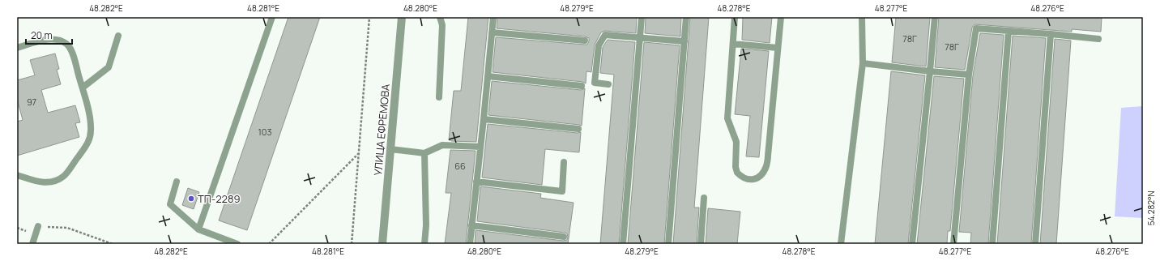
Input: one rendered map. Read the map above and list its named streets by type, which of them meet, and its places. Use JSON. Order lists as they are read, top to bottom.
{
  "streets": {
    "street": ["УЛИЦА ЕФРЕМОВА"]
  },
  "places": ["ТП-2289"],
  "house_numbers": [
    "78Г",
    "78Г",
    "97",
    "103",
    "66"
  ],
  "scale_bar": "20 m",
  "coordinates": [
    "48.282°E",
    "48.281°E",
    "48.280°E",
    "48.279°E",
    "48.278°E",
    "48.277°E",
    "48.276°E",
    "54.282°N"
  ]
}
